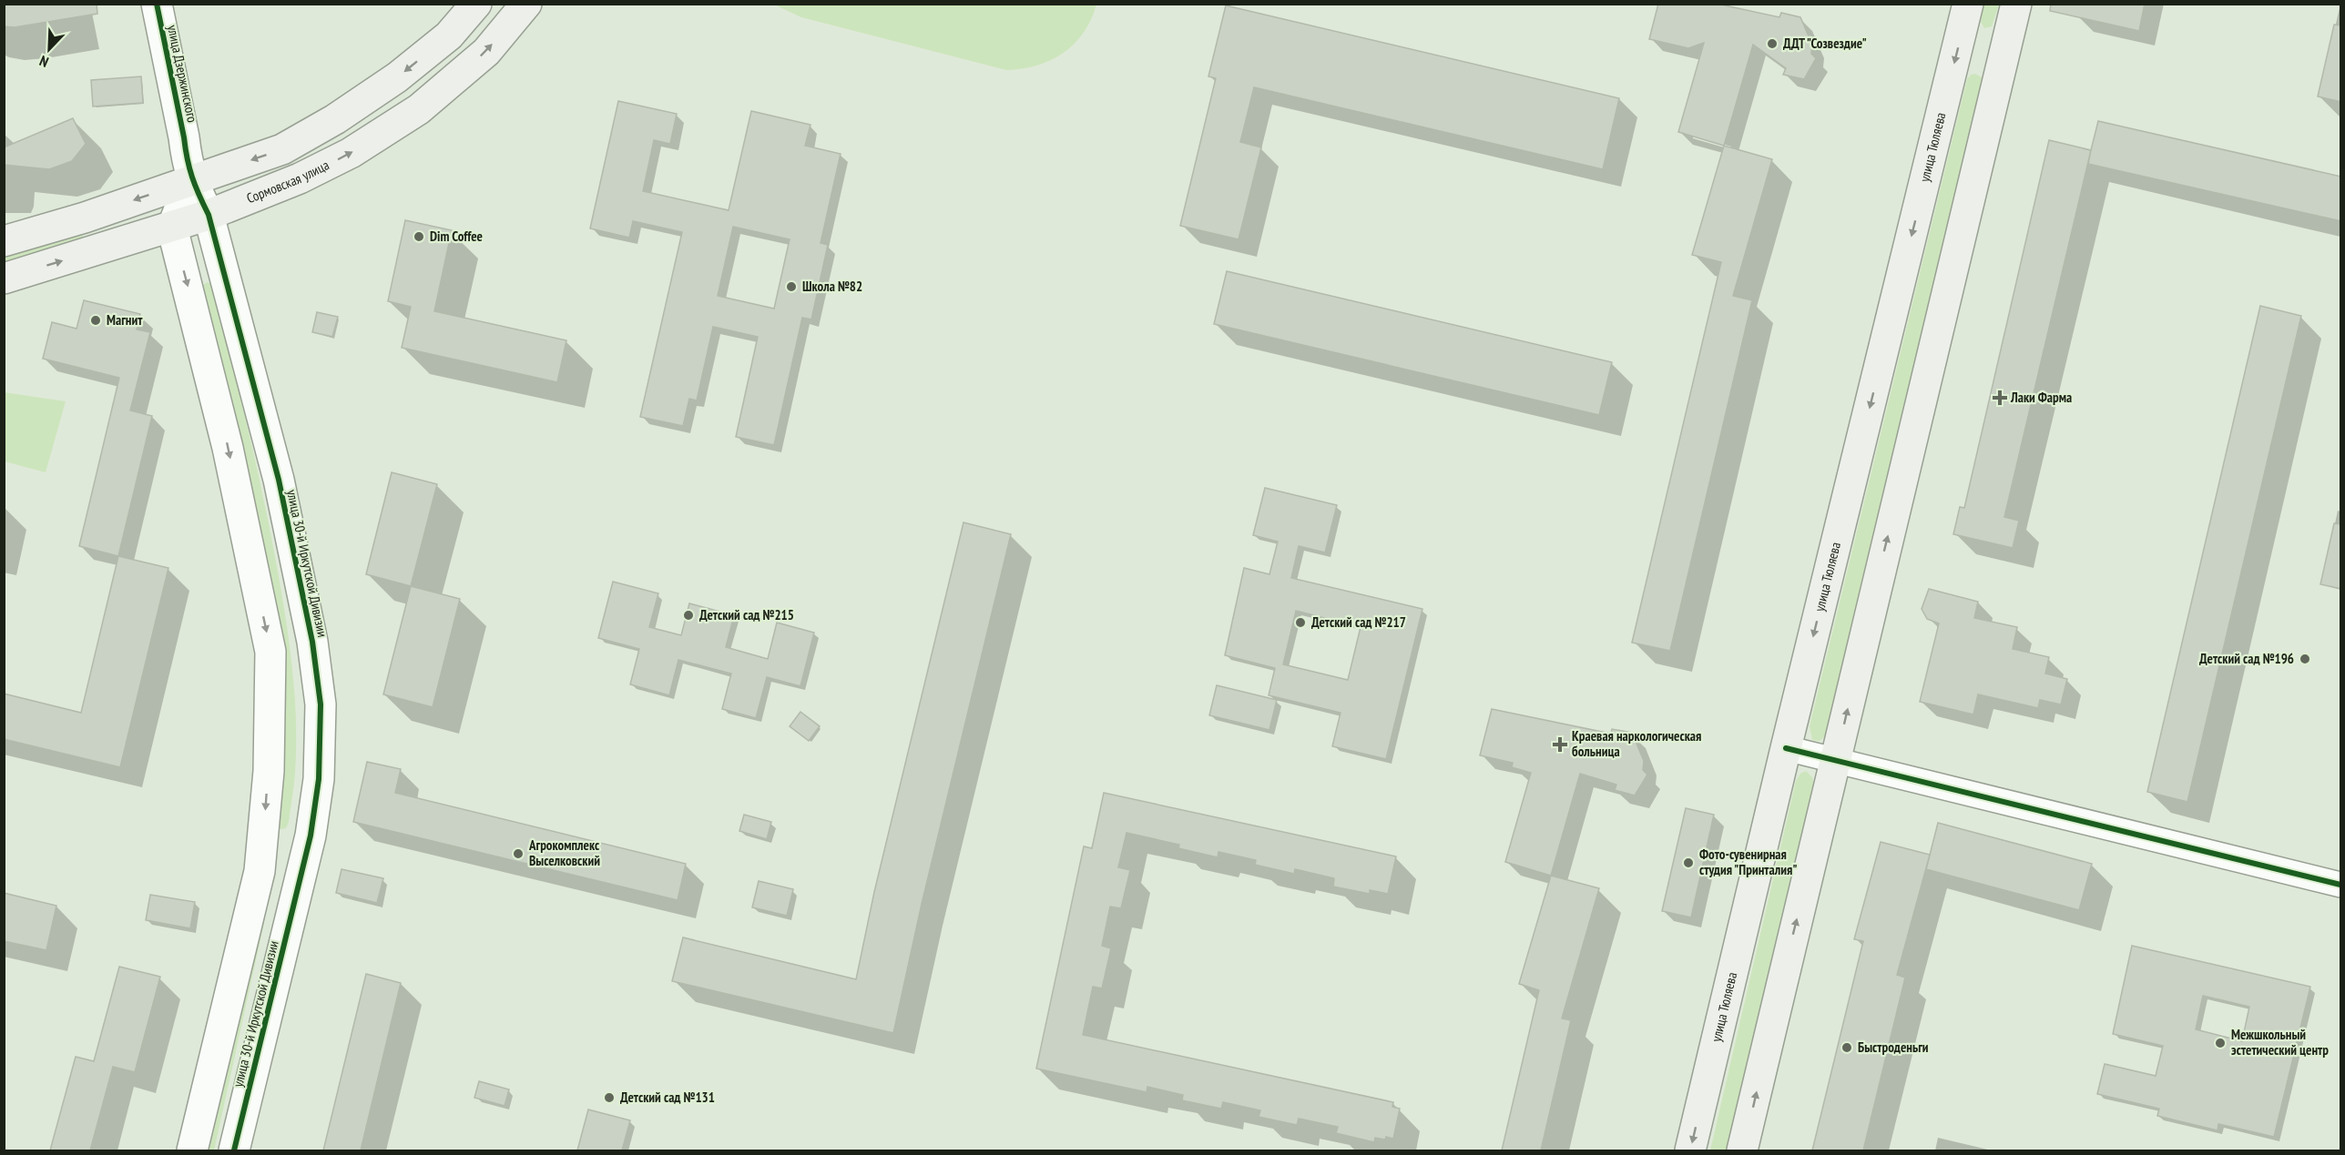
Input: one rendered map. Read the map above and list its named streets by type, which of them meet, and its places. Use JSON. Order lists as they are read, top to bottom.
{
  "streets": {
    "main road": ["улица Тюляева", "Сормовская улица"],
    "street": ["улица Дзержинского", "улица 30-й Иркутской Дивизии"]
  },
  "crossings": [
    ["улица Дзержинского", "улица 30-й Иркутской Дивизии"],
    ["Сормовская улица", "улица 30-й Иркутской Дивизии"]
  ],
  "places": {
    "other": [
      "ДДТ \"Созвездие\"",
      "Dim Coffee",
      "Школа №82",
      "Магнит",
      "Детский сад №215",
      "Детский сад №217",
      "Детский сад №196",
      "Агрокомплекс Выселковский",
      "Фото-сувенирная студия \"Принталия\"",
      "Межшкольный эстетический центр",
      "Быстроденьги",
      "Детский сад №131"
    ],
    "health": ["Лаки Фарма", "Краевая наркологическая больница"]
  },
  "north": "bottom left"
}
